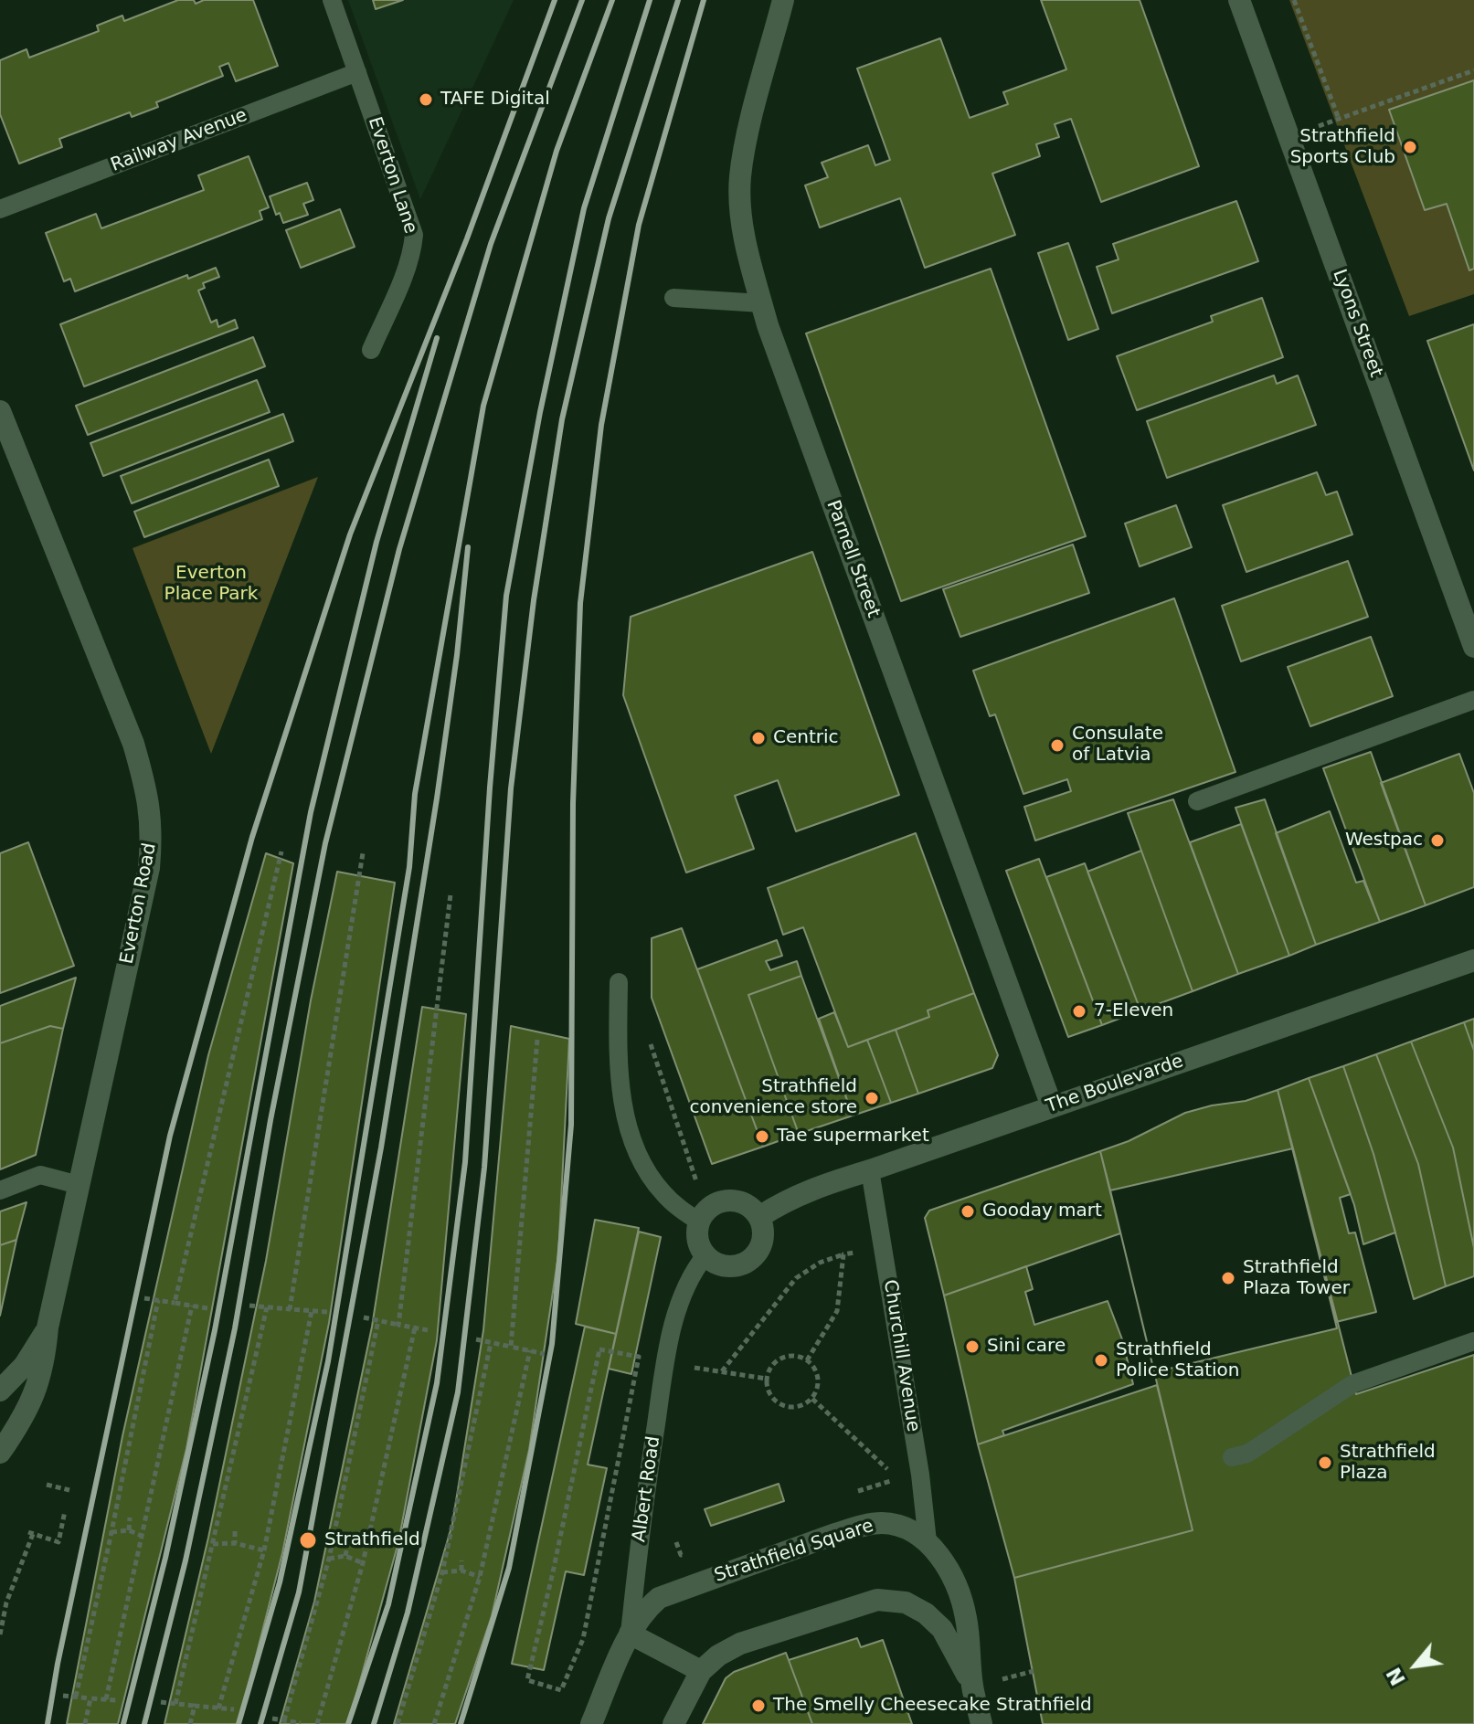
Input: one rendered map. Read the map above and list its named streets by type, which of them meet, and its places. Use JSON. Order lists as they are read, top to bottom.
{
  "streets": {
    "street": [
      "Lyons Street",
      "Parnell Street",
      "Everton Road",
      "The Boulevarde",
      "Albert Road",
      "Strathfield Square"
    ],
    "lane": ["Railway Avenue", "Everton Lane", "Churchill Avenue"]
  },
  "crossings": [
    ["Railway Avenue", "Everton Lane"],
    ["Parnell Street", "The Boulevarde"],
    ["The Boulevarde", "Churchill Avenue"],
    ["The Boulevarde", "Albert Road"],
    ["Churchill Avenue", "Strathfield Square"],
    ["Albert Road", "Strathfield Square"]
  ],
  "parks": ["Everton Place Park"],
  "places": [
    "TAFE Digital",
    "Strathfield Sports Club",
    "Centric",
    "Consulate of Latvia",
    "Westpac",
    "7-Eleven",
    "Strathfield convenience store",
    "Tae supermarket",
    "Gooday mart",
    "Strathfield Plaza Tower",
    "Sini care",
    "Strathfield Police Station",
    "Strathfield Plaza",
    "Strathfield",
    "The Smelly Cheesecake Strathfield"
  ],
  "north": "bottom left"
}
